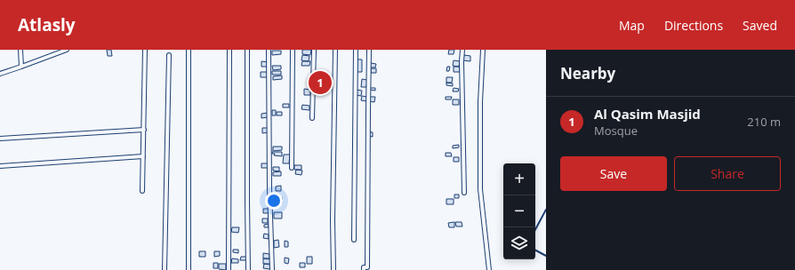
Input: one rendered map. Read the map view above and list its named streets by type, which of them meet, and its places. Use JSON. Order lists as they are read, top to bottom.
{
  "page": {
    "header": "Atlasly",
    "nav": ["Map", "Directions", "Saved"],
    "heading": "Nearby",
    "pins": "1",
    "list": [
      {
        "mark": "1",
        "name": "Al Qasim Masjid",
        "note": "Mosque",
        "value": "210 m"
      }
    ],
    "buttons": ["Save", "Share"],
    "map_buttons": ["+", "−"]
  }
}
